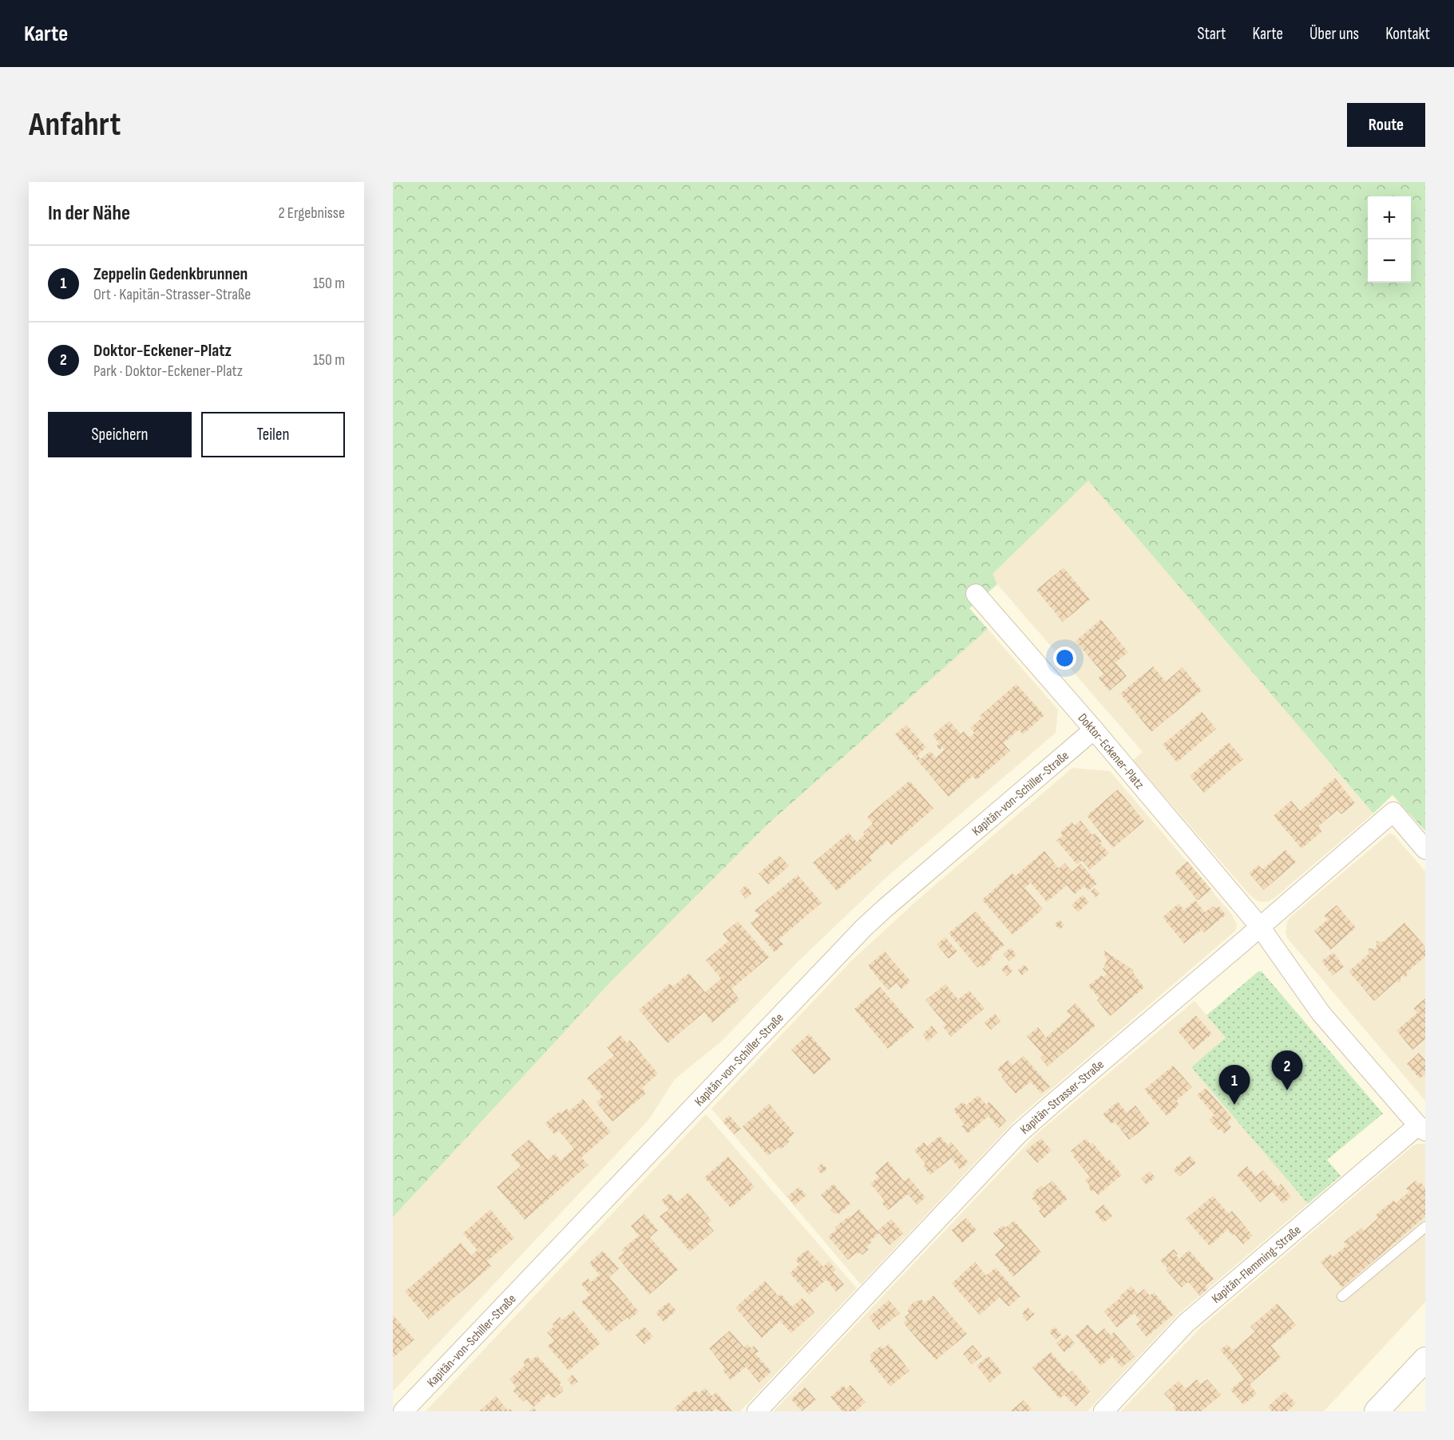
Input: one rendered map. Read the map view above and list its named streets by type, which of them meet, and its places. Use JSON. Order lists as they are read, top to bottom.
{
  "streets": {
    "street": [
      "Doktor-Eckener-Platz",
      "Kapitän-von-Schiller-Straße",
      "Kapitän-Strasser-Straße",
      "Kapitän-Flemming-Straße"
    ]
  },
  "crossings": [
    ["Doktor-Eckener-Platz", "Kapitän-von-Schiller-Straße"],
    ["Doktor-Eckener-Platz", "Kapitän-Strasser-Straße"],
    ["Doktor-Eckener-Platz", "Kapitän-Flemming-Straße"]
  ],
  "page": {
    "header": "Karte",
    "nav": [
      "Start",
      "Karte",
      "Über uns",
      "Kontakt"
    ],
    "buttons": [
      "Route",
      ["Speichern", "Teilen"]
    ],
    "title": "Anfahrt",
    "heading": ["In der Nähe", "2 Ergebnisse"],
    "map_buttons": ["+", "−"],
    "list": [
      {
        "mark": "1",
        "name": "Zeppelin Gedenkbrunnen",
        "note": "Ort · Kapitän-Strasser-Straße",
        "value": "150 m"
      },
      {
        "mark": "2",
        "name": "Doktor-Eckener-Platz",
        "note": "Park · Doktor-Eckener-Platz",
        "value": "150 m"
      }
    ],
    "pins": ["2", "1"]
  }
}
